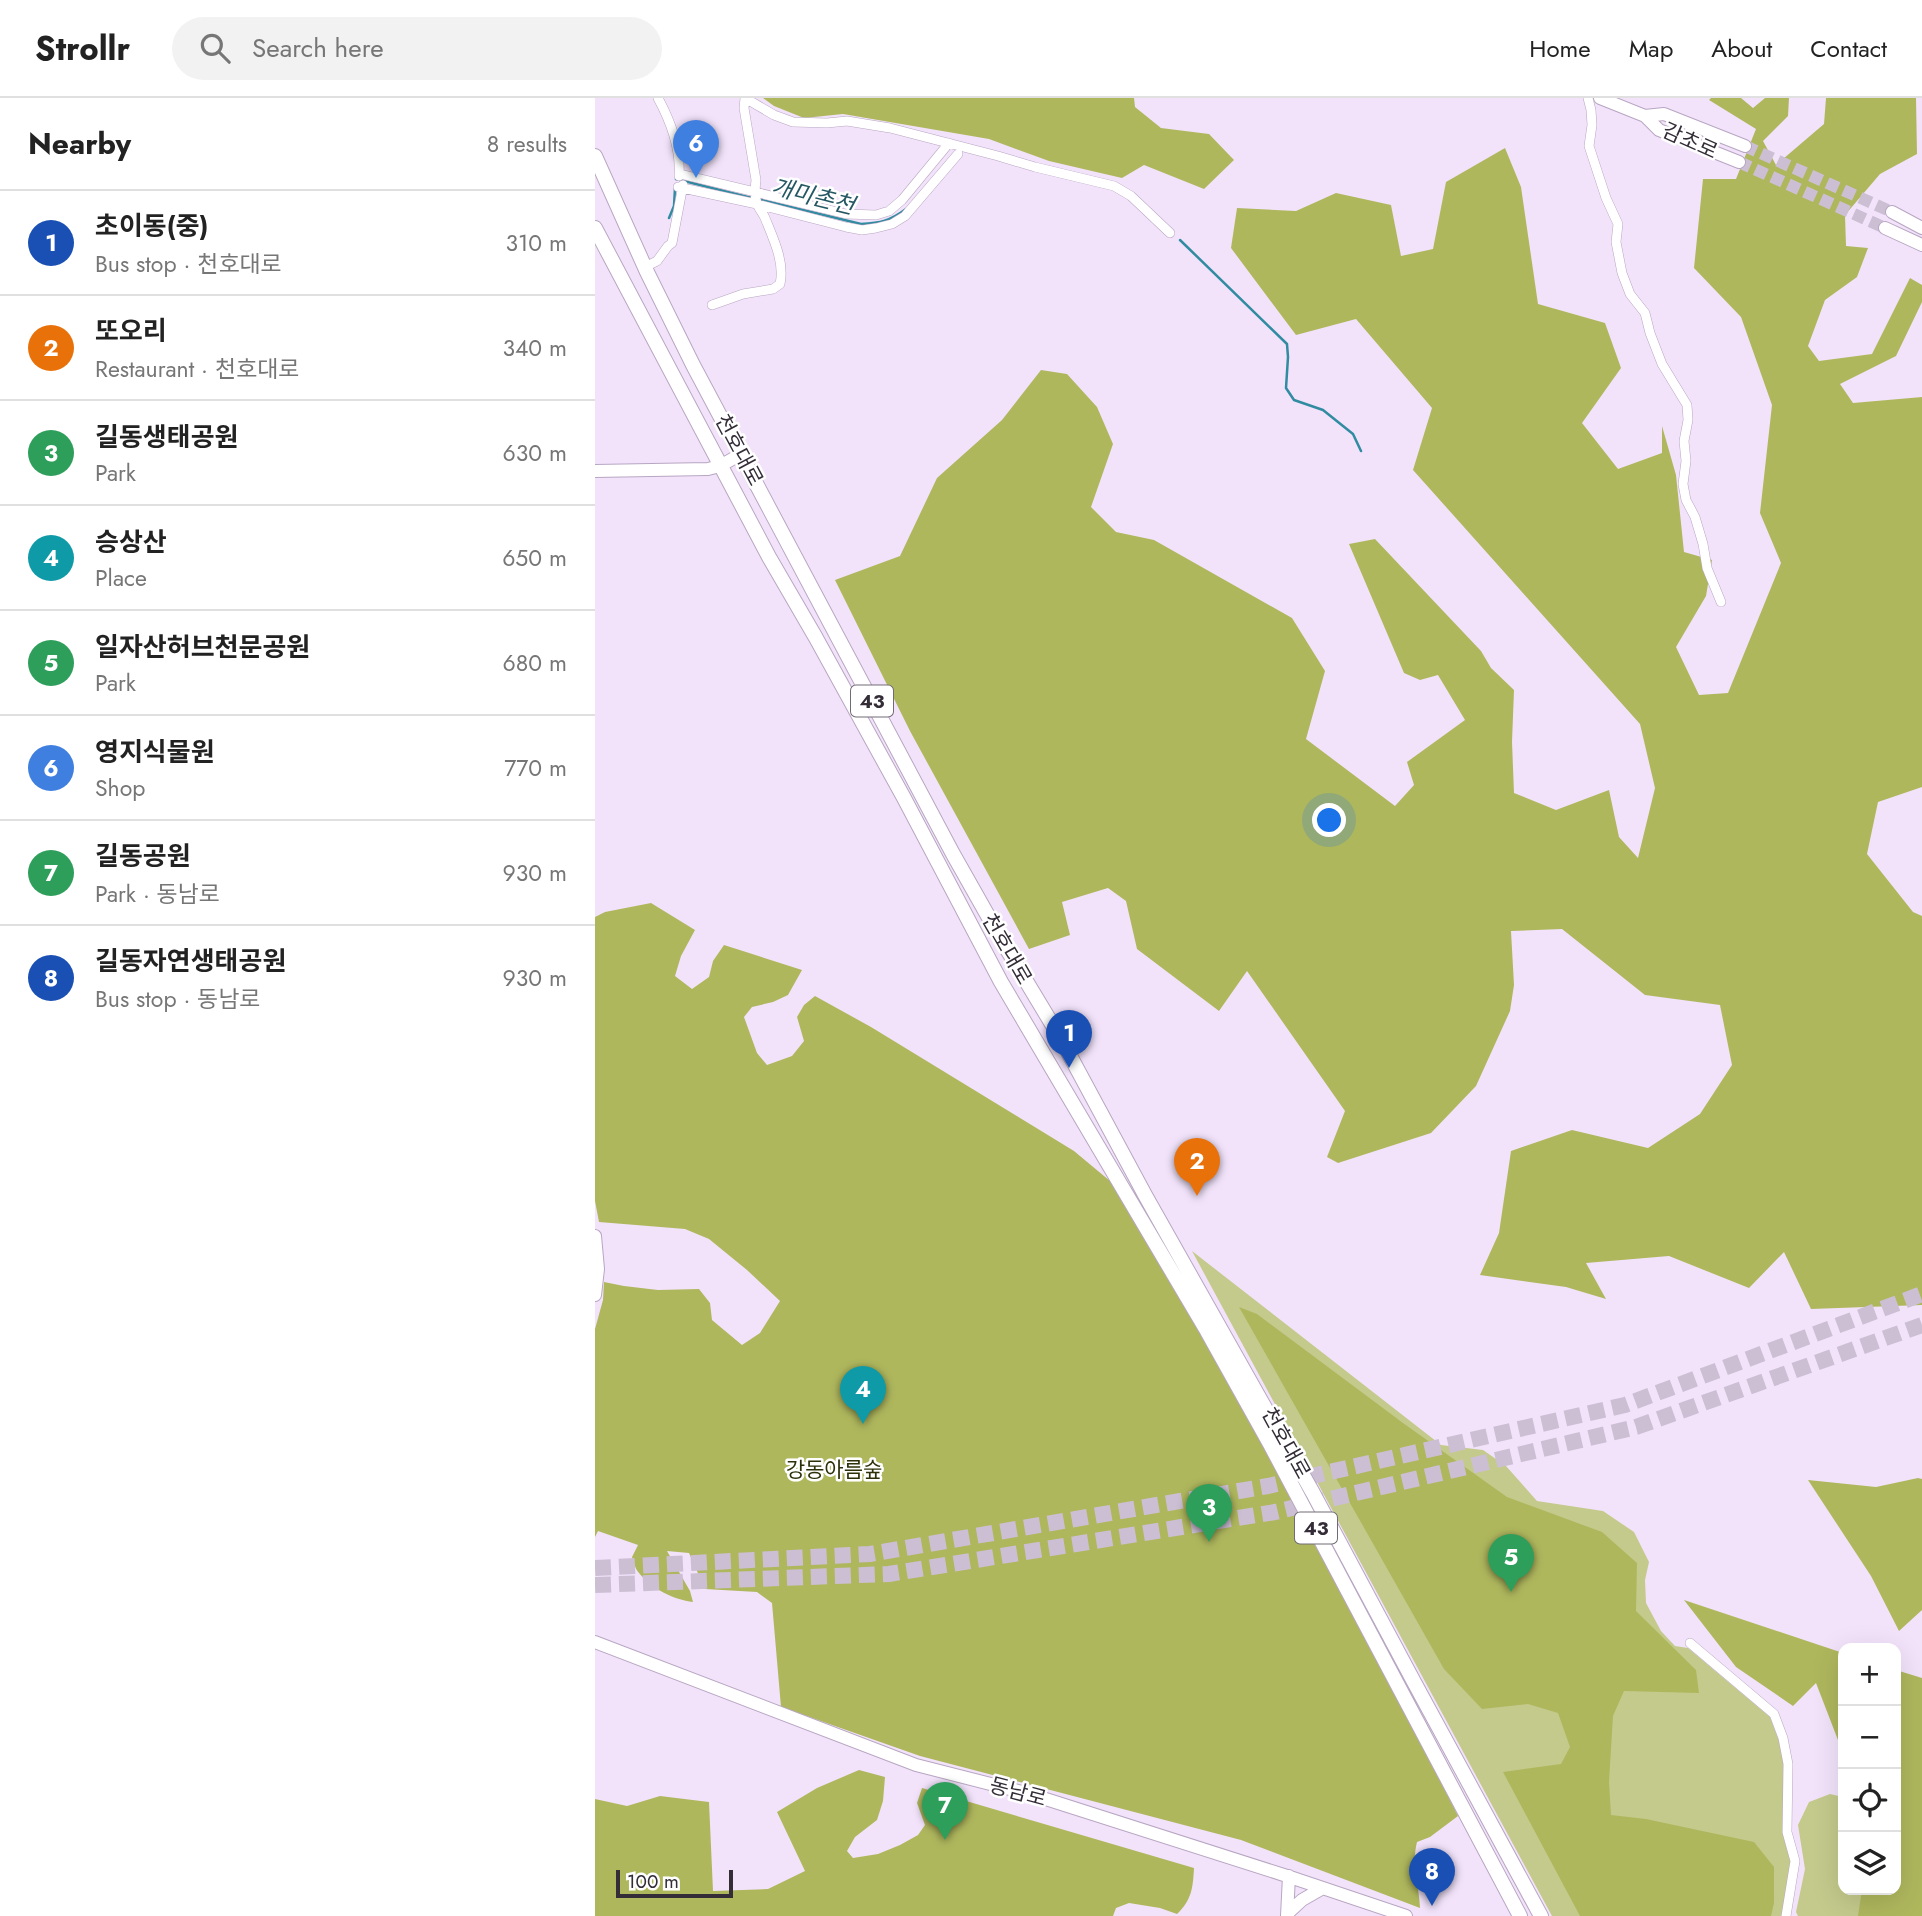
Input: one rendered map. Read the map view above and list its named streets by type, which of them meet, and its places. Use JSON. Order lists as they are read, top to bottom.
{
  "streets": {
    "main road": [
      "감초로",
      "천호대로",
      "43",
      "동남로"
    ]
  },
  "water": ["개미촌천"],
  "parks": ["강동아름숲"],
  "scale_bar": "100 m",
  "page": {
    "header": "Strollr",
    "search": "Search here",
    "nav": [
      "Home",
      "Map",
      "About",
      "Contact"
    ],
    "heading": ["Nearby", "8 results"],
    "pins": [
      "6",
      "1",
      "2",
      "4",
      "3",
      "5",
      "7",
      "8"
    ],
    "list": [
      {
        "mark": "1",
        "name": "초이동(중)",
        "note": "Bus stop · 천호대로",
        "value": "310 m"
      },
      {
        "mark": "2",
        "name": "또오리",
        "note": "Restaurant · 천호대로",
        "value": "340 m"
      },
      {
        "mark": "3",
        "name": "길동생태공원",
        "note": "Park",
        "value": "630 m"
      },
      {
        "mark": "4",
        "name": "승상산",
        "note": "Place",
        "value": "650 m"
      },
      {
        "mark": "5",
        "name": "일자산허브천문공원",
        "note": "Park",
        "value": "680 m"
      },
      {
        "mark": "6",
        "name": "영지식물원",
        "note": "Shop",
        "value": "770 m"
      },
      {
        "mark": "7",
        "name": "길동공원",
        "note": "Park · 동남로",
        "value": "930 m"
      },
      {
        "mark": "8",
        "name": "길동자연생태공원",
        "note": "Bus stop · 동남로",
        "value": "930 m"
      }
    ],
    "map_buttons": ["+", "−"],
    "scale": "100 m"
  }
}
